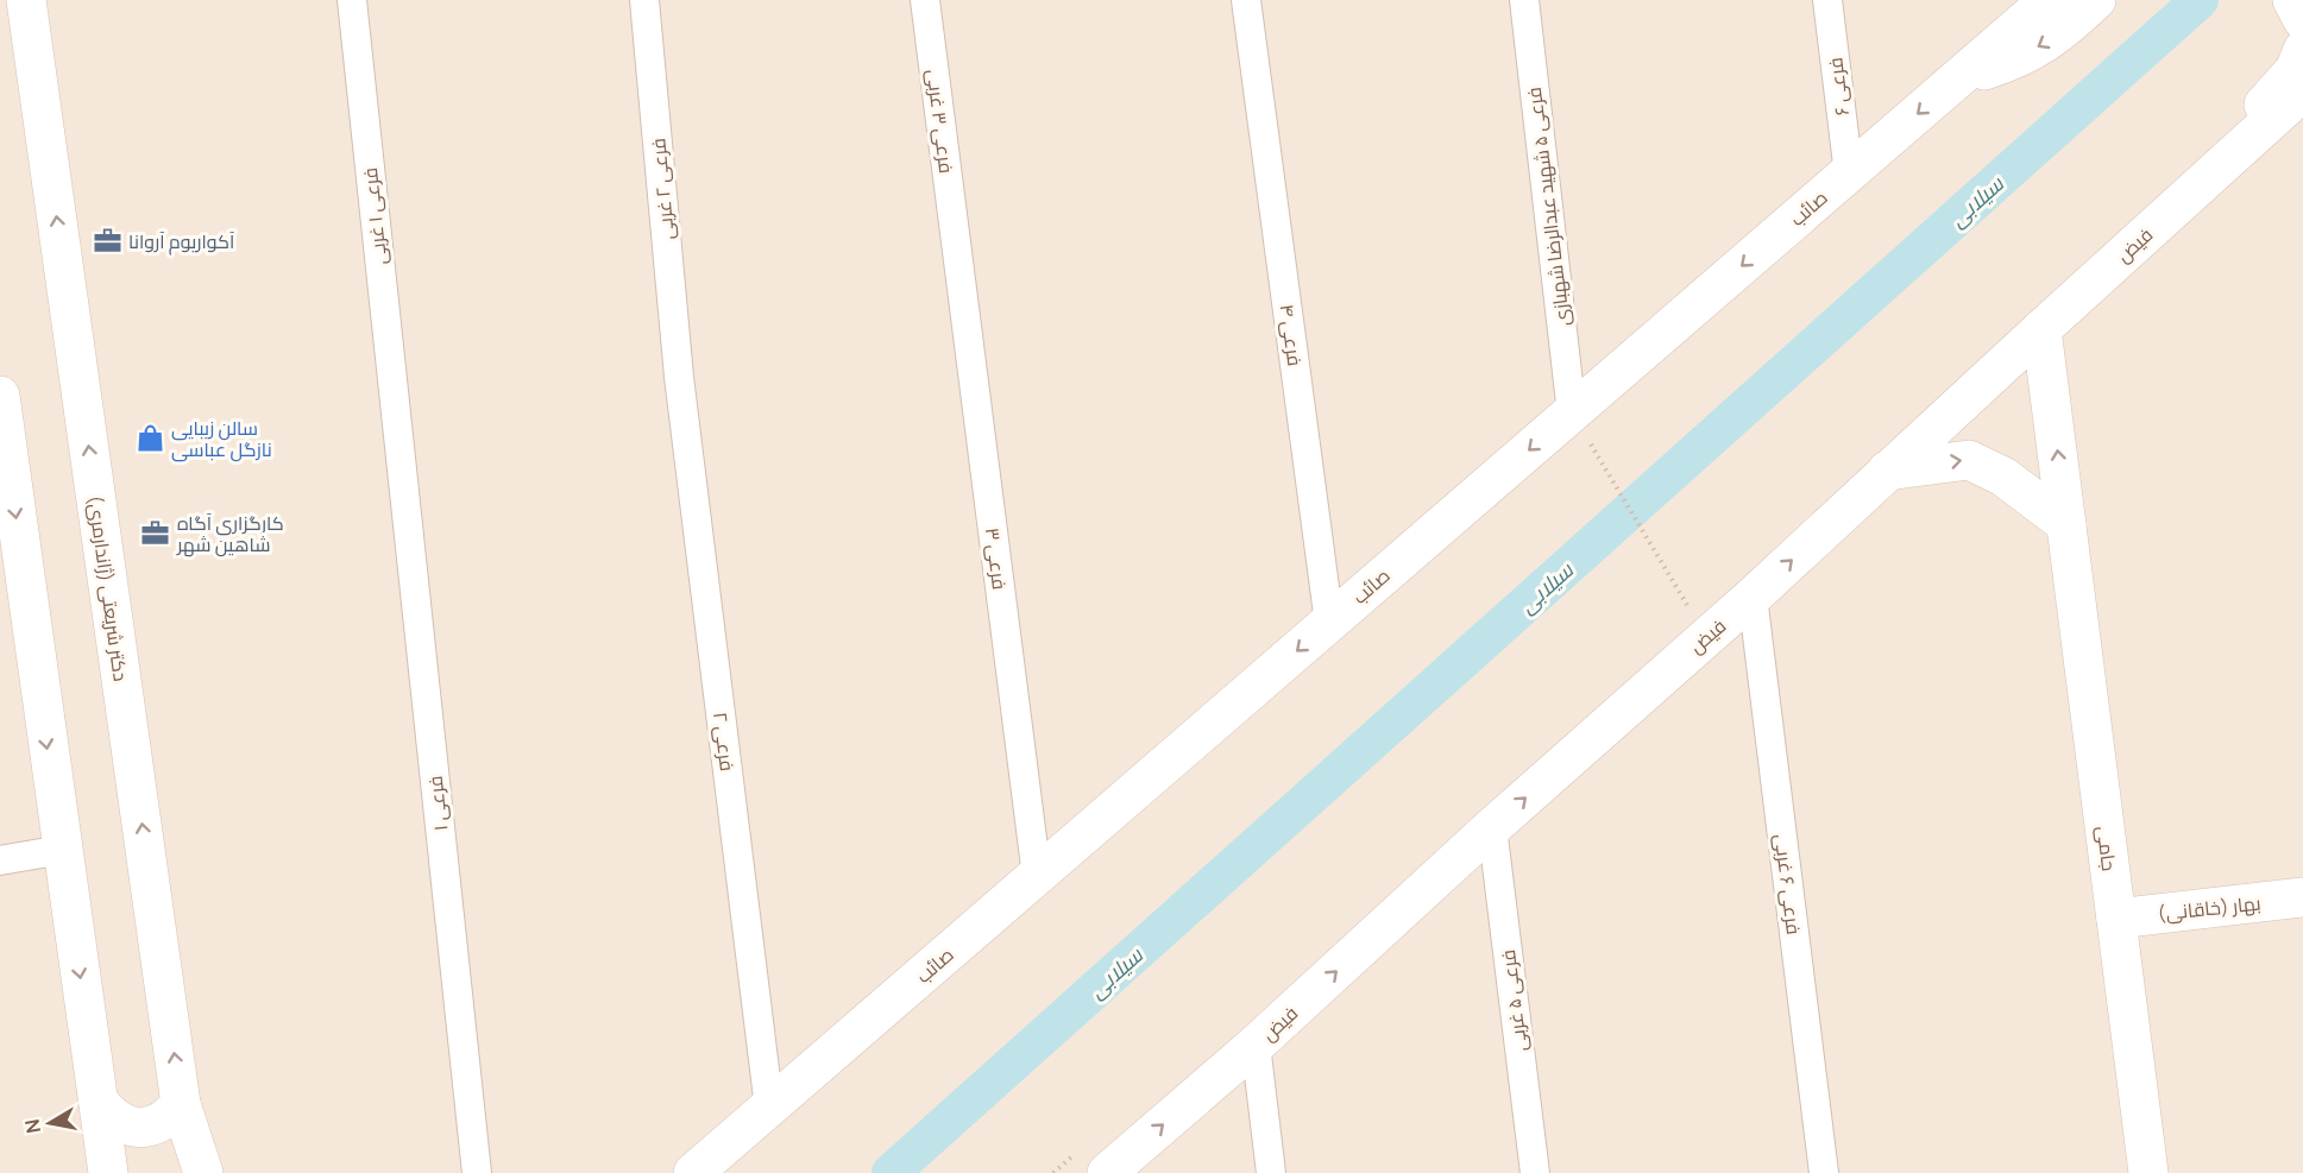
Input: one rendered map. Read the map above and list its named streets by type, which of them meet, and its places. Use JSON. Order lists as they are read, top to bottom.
{
  "streets": {
    "main road": [
      "صائب",
      "فیض",
      "دکتر شریعتی (ژاندارمری)",
      "جامی",
      "بهار (خاقانی)"
    ],
    "street": [
      "فرعی ۶",
      "فرعی ۳ غربی",
      "فرعی ۲ غربی",
      "فرعی ۵ شهید عبدالرضا شهبازی",
      "فرعی ۱ غربی",
      "فرعی ۴",
      "فرعی ۳",
      "فرعی ۲",
      "فرعی ۱",
      "فرعی ۶ غربی",
      "فرعی ۵ غربی"
    ]
  },
  "crossings": [
    ["فرعی ۶", "صائب"],
    ["فرعی ۳ غربی", "فرعی ۳"],
    ["فرعی ۲ غربی", "فرعی ۲"],
    ["فرعی ۵ شهید عبدالرضا شهبازی", "صائب"],
    ["صائب", "فرعی ۴"],
    ["صائب", "فرعی ۳"],
    ["صائب", "فرعی ۲"],
    ["فرعی ۱ غربی", "فرعی ۱"],
    ["فیض", "جامی"],
    ["فیض", "فرعی ۶ غربی"],
    ["فیض", "فرعی ۵ غربی"],
    ["جامی", "بهار (خاقانی)"]
  ],
  "one_way": ["صائب", "فیض"],
  "water": ["سیلابی"],
  "places": {
    "office": ["آکواریوم آروانا", "کارگزاری آگاه شاهین شهر"],
    "shop": ["سالن زیبایی نازگل عباسی"]
  },
  "north": "left"
}
